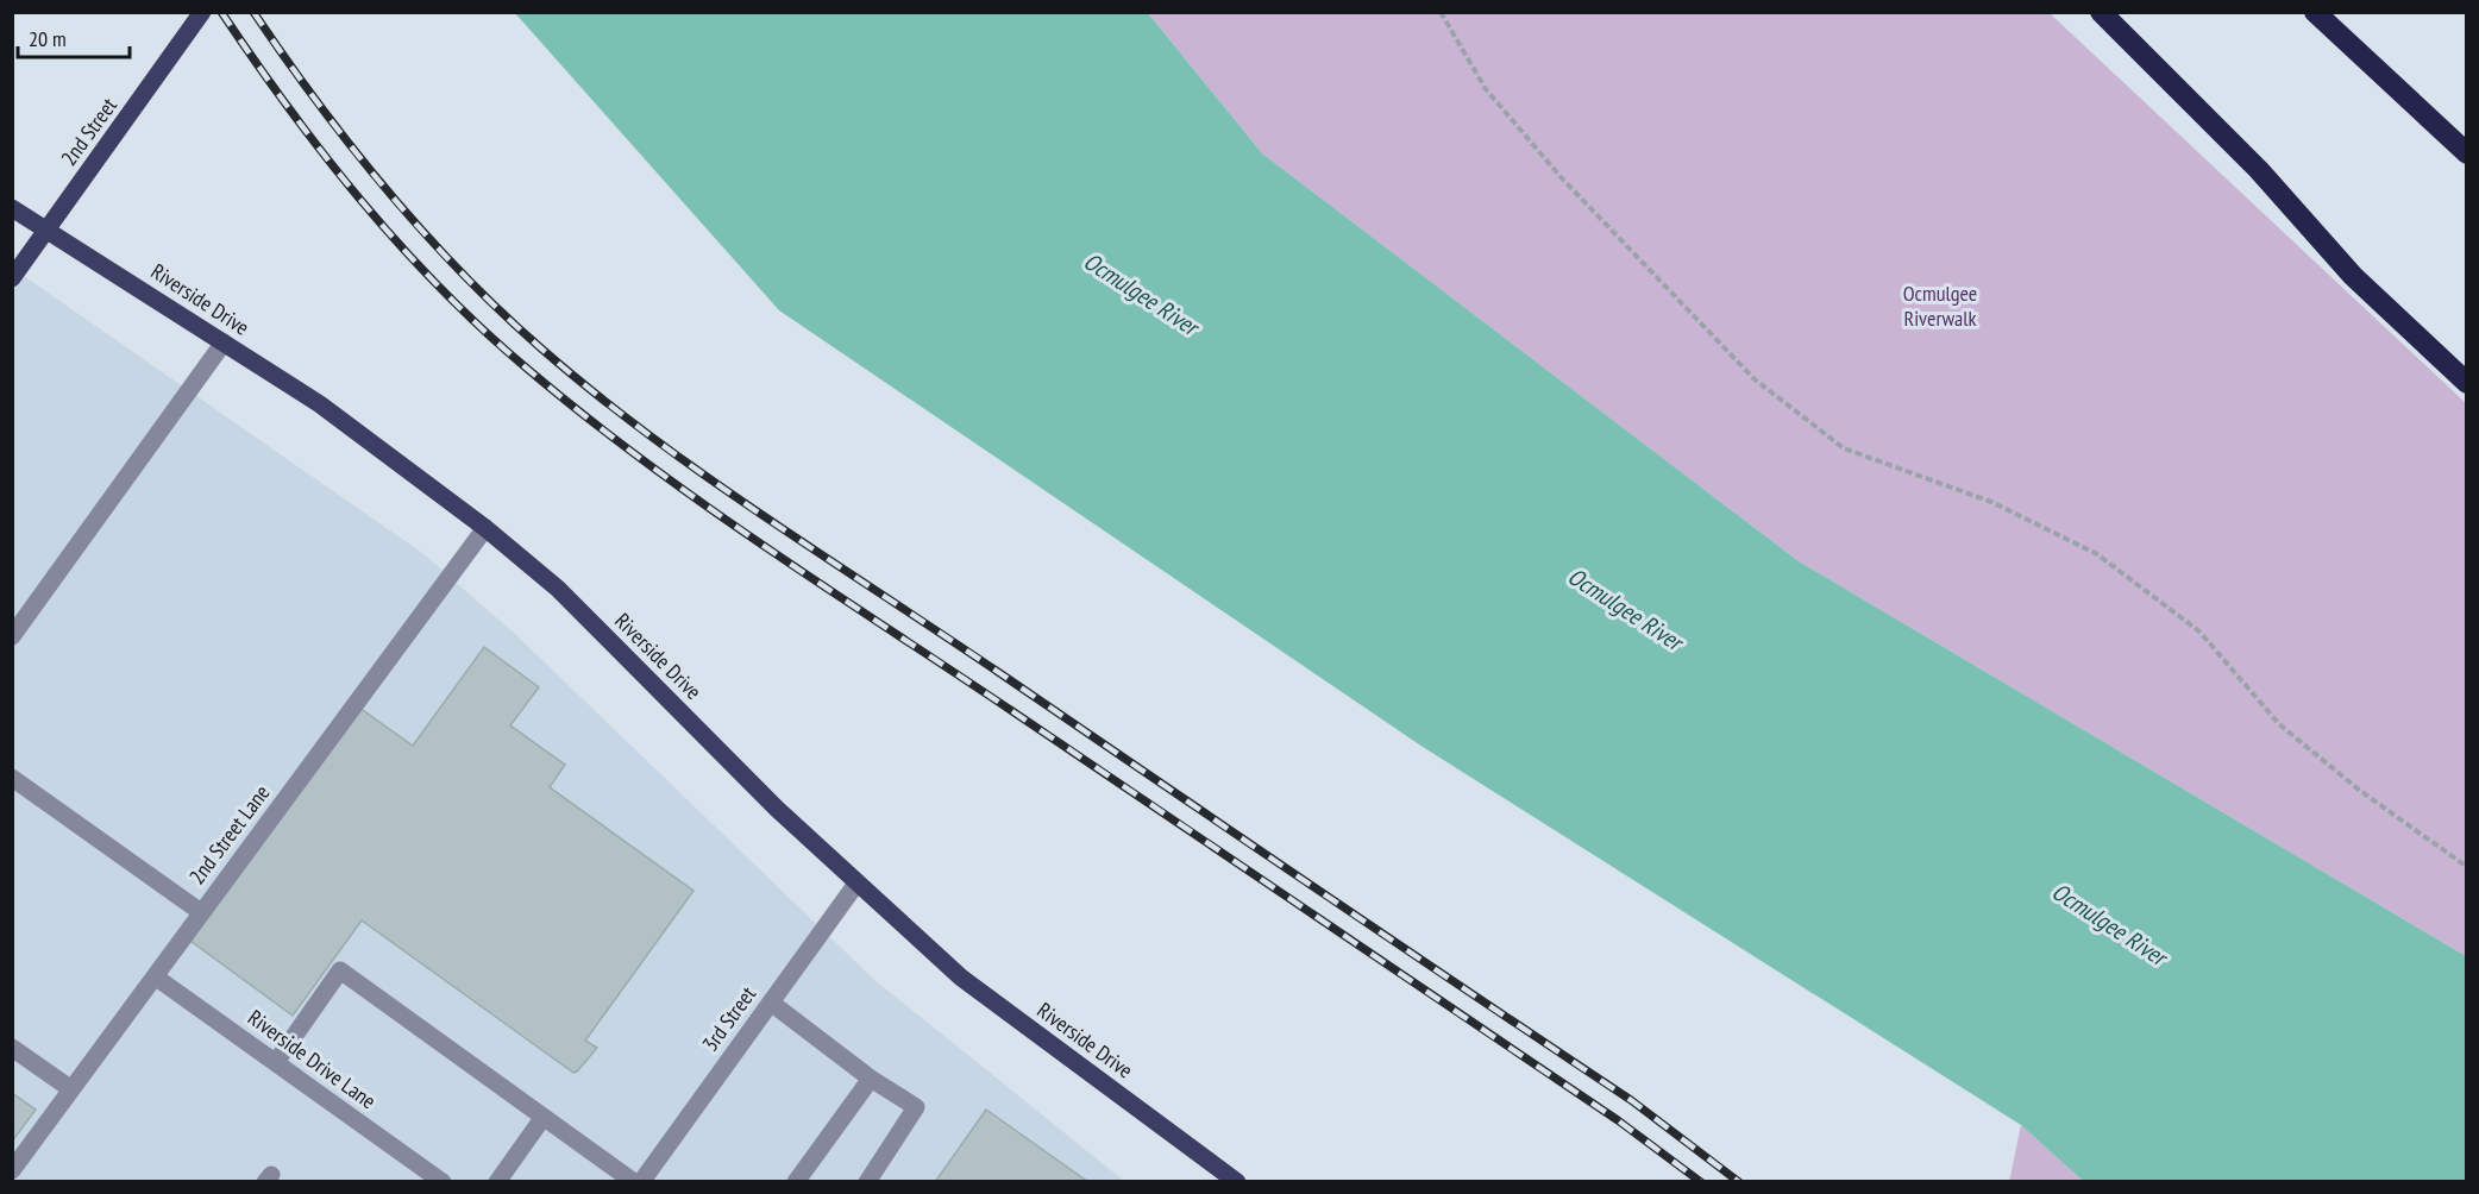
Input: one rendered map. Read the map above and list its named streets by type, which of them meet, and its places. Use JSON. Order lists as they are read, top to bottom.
{
  "streets": {
    "main road": ["2nd Street", "Riverside Drive"],
    "street": ["2nd Street Lane", "3rd Street", "Riverside Drive Lane"]
  },
  "crossings": [
    ["Riverside Drive", "2nd Street Lane"],
    ["Riverside Drive", "3rd Street"],
    ["2nd Street Lane", "Riverside Drive Lane"]
  ],
  "water": ["Ocmulgee River"],
  "parks": ["Ocmulgee Riverwalk"],
  "scale_bar": "20 m"
}
